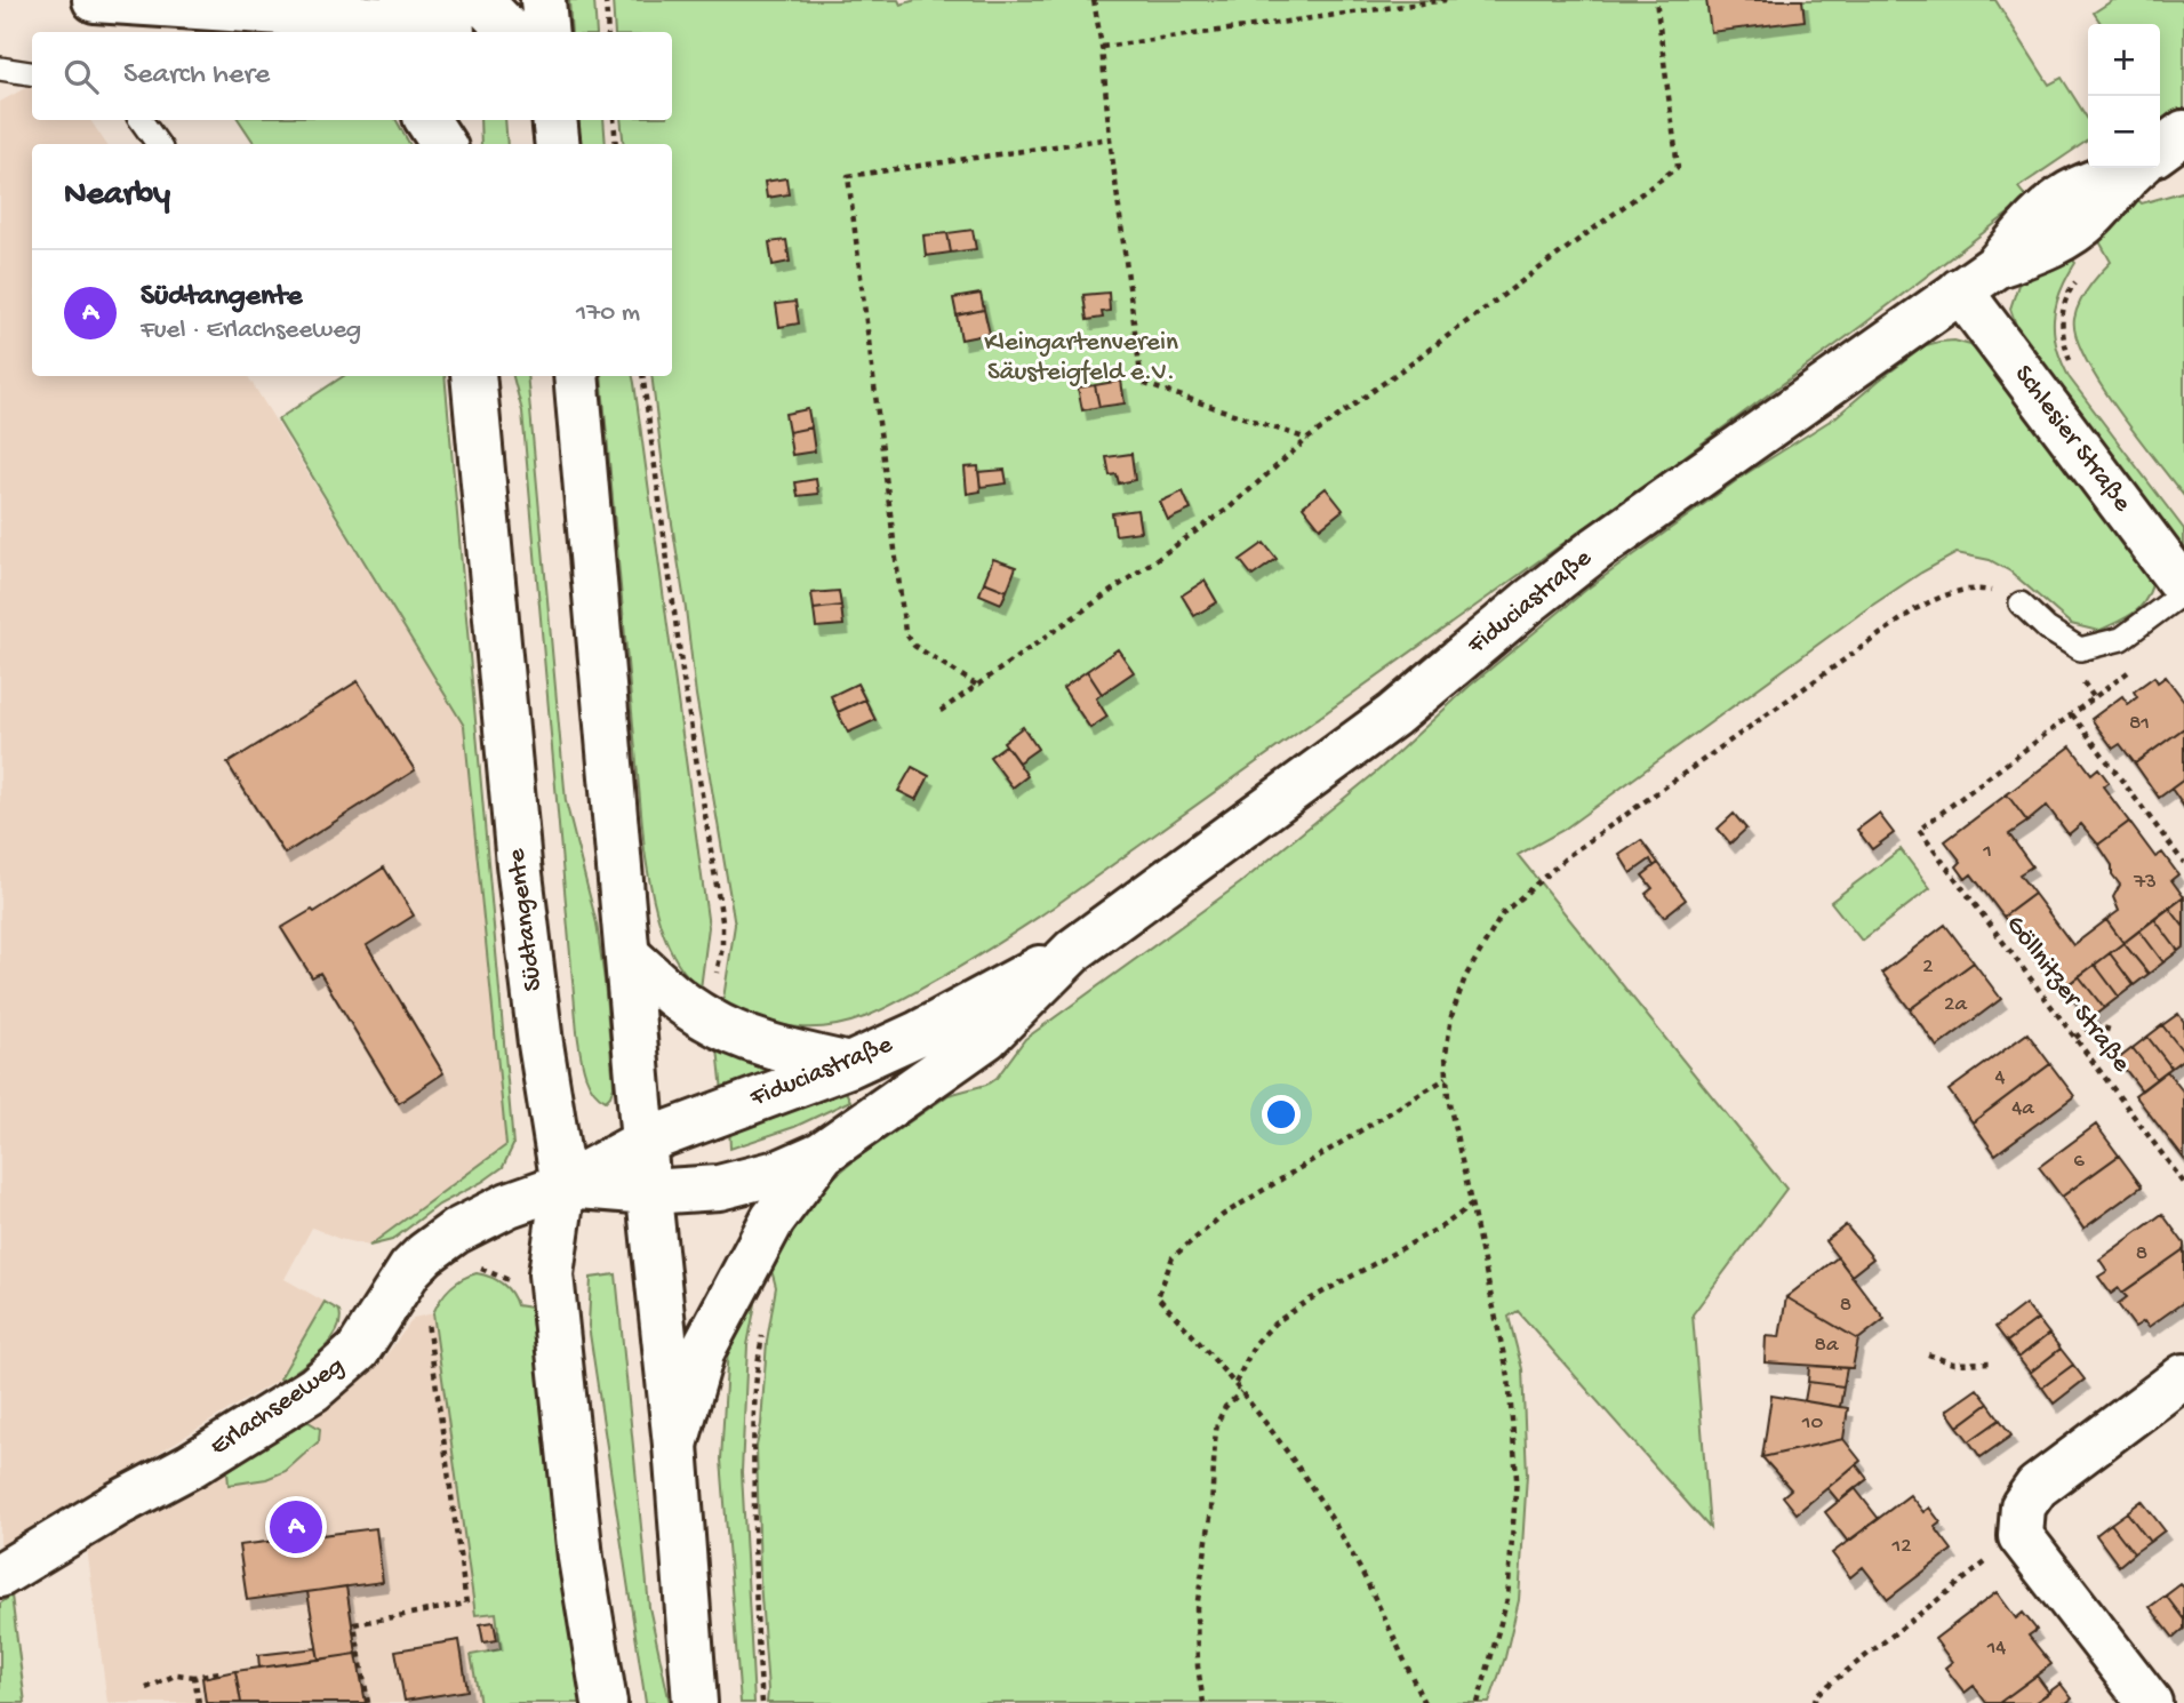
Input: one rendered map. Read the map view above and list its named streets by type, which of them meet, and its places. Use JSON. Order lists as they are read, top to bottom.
{
  "streets": {
    "main road": [
      "Schlesier Straße",
      "Fiduciastraße",
      "Südtangente",
      "Erlachseeweg"
    ],
    "path": ["Göllnitzer Straße"]
  },
  "crossings": [
    ["Schlesier Straße", "Fiduciastraße"],
    ["Fiduciastraße", "Südtangente"],
    ["Fiduciastraße", "Erlachseeweg"],
    ["Südtangente", "Erlachseeweg"]
  ],
  "parks": ["Kleingartenverein Säusteigfeld e.V."],
  "house_numbers": [
    "81",
    "1",
    "73",
    "2",
    "2a",
    "4",
    "4a",
    "6",
    "8",
    "8",
    "8a",
    "10",
    "12",
    "14"
  ],
  "page": {
    "map_buttons": ["+", "−"],
    "search": "Search here",
    "heading": "Nearby",
    "list": [
      {
        "mark": "A",
        "name": "Südtangente",
        "note": "Fuel · Erlachseeweg",
        "value": "170 m"
      }
    ],
    "pins": "A"
  }
}
